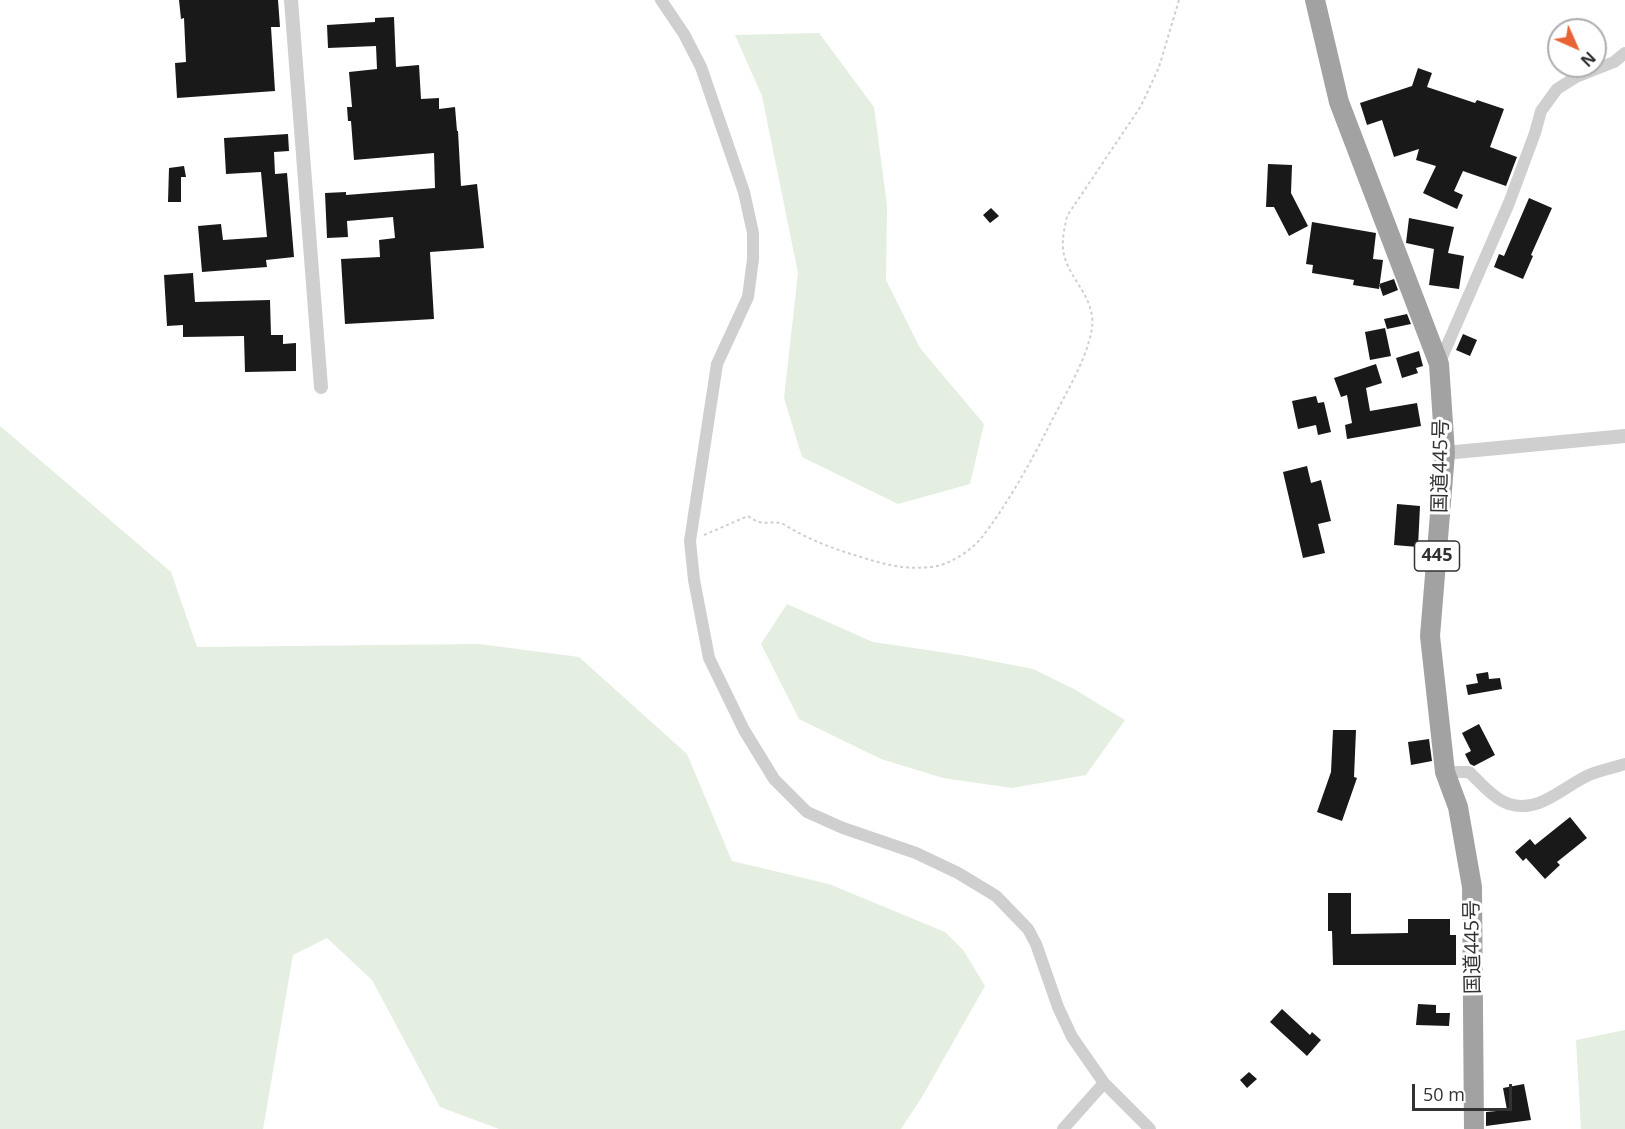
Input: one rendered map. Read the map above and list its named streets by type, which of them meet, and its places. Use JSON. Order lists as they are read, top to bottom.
{
  "streets": {
    "highway": ["国道445号", "445"]
  },
  "scale_bar": "50 m",
  "north": "bottom right"
}
